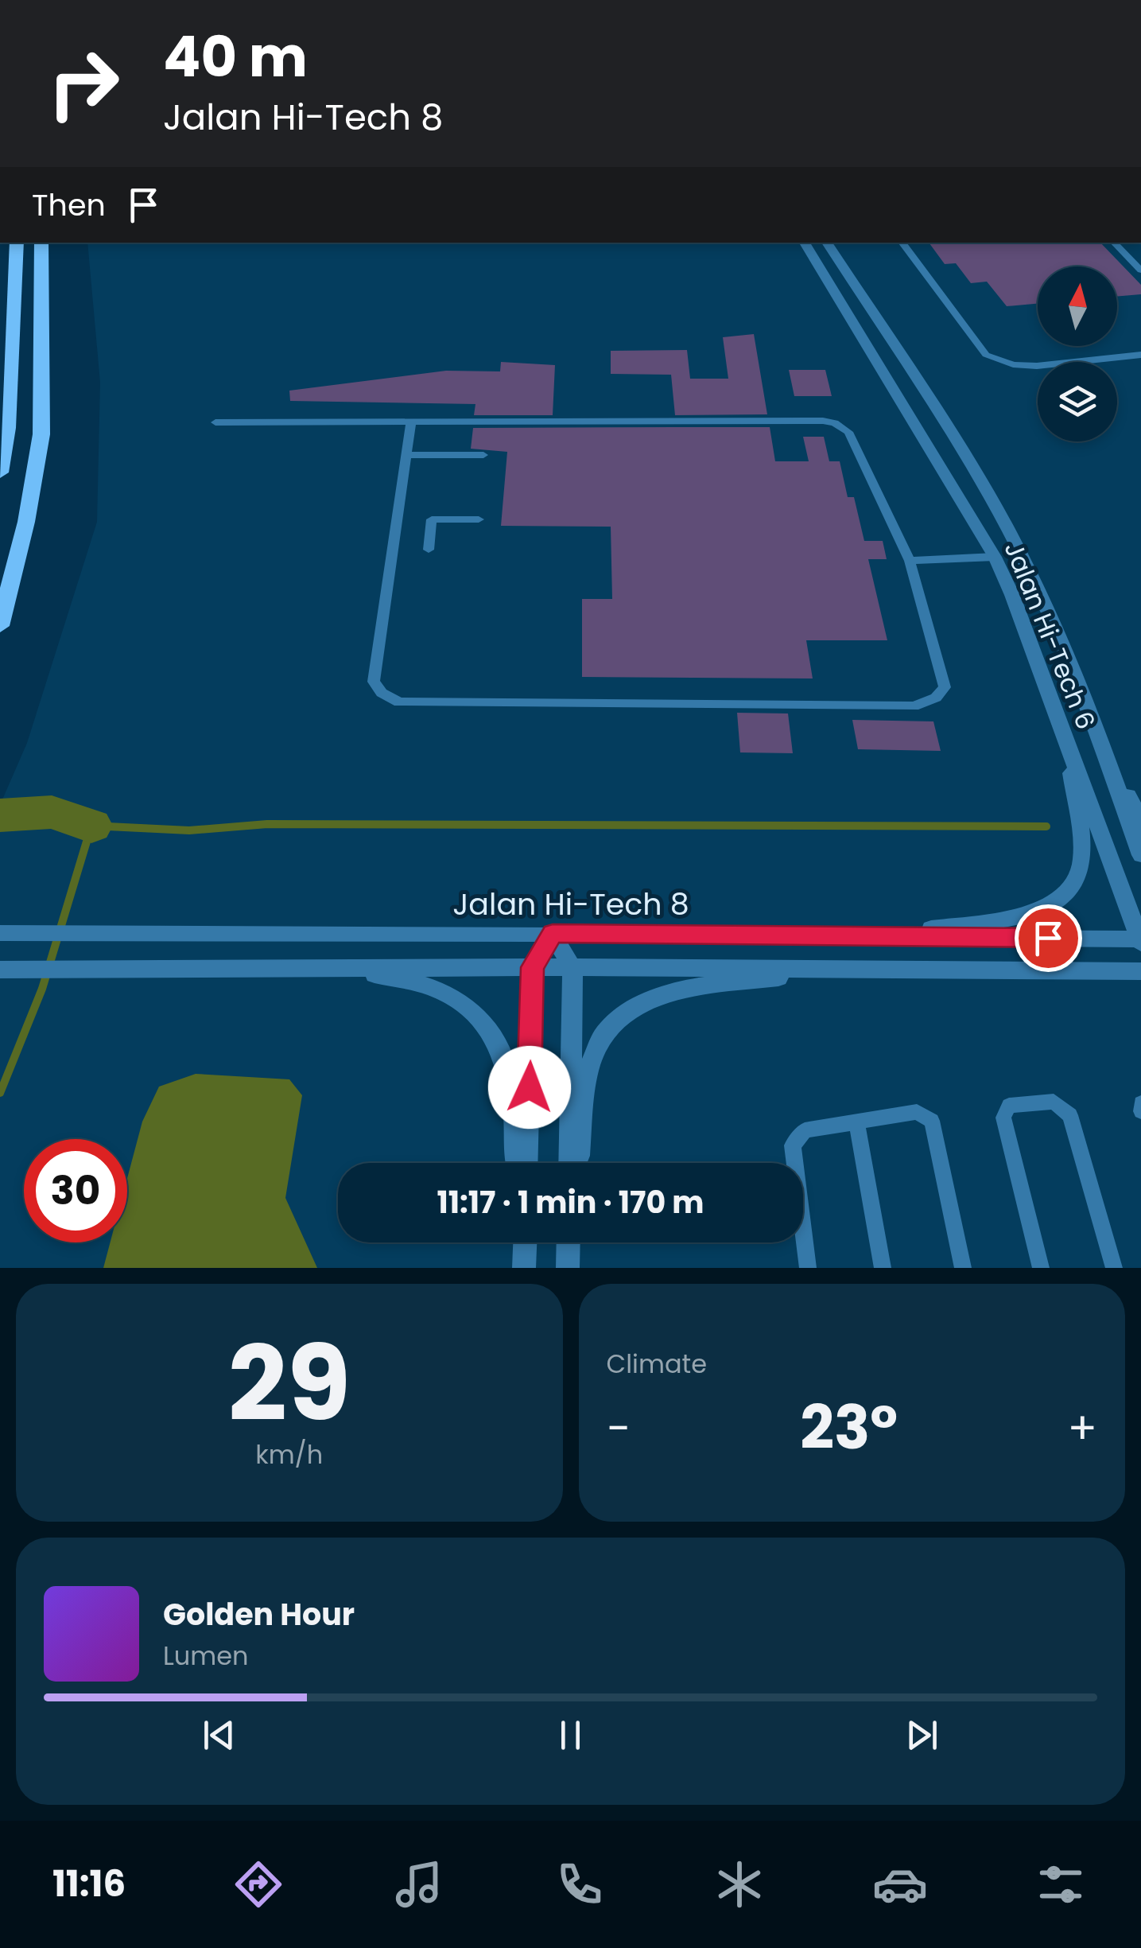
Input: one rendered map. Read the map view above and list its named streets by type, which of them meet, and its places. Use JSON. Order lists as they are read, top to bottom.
{
  "streets": {
    "street": ["Jalan Hi-Tech 6", "Jalan Hi-Tech 8"]
  },
  "crossings": [
    ["Jalan Hi-Tech 6", "Jalan Hi-Tech 8"]
  ],
  "north": "top",
  "page": {
    "turn": ["40 m", "Jalan Hi-Tech 8"],
    "then": "Then",
    "limit": "30",
    "trip": "11:17 · 1 min · 170 m",
    "tile": [
      ["29", "km/h"],
      "Climate"
    ],
    "heat": ["−", "23°", "+"],
    "song": ["Golden Hour", "Lumen"],
    "tabs": "11:16"
  }
}
